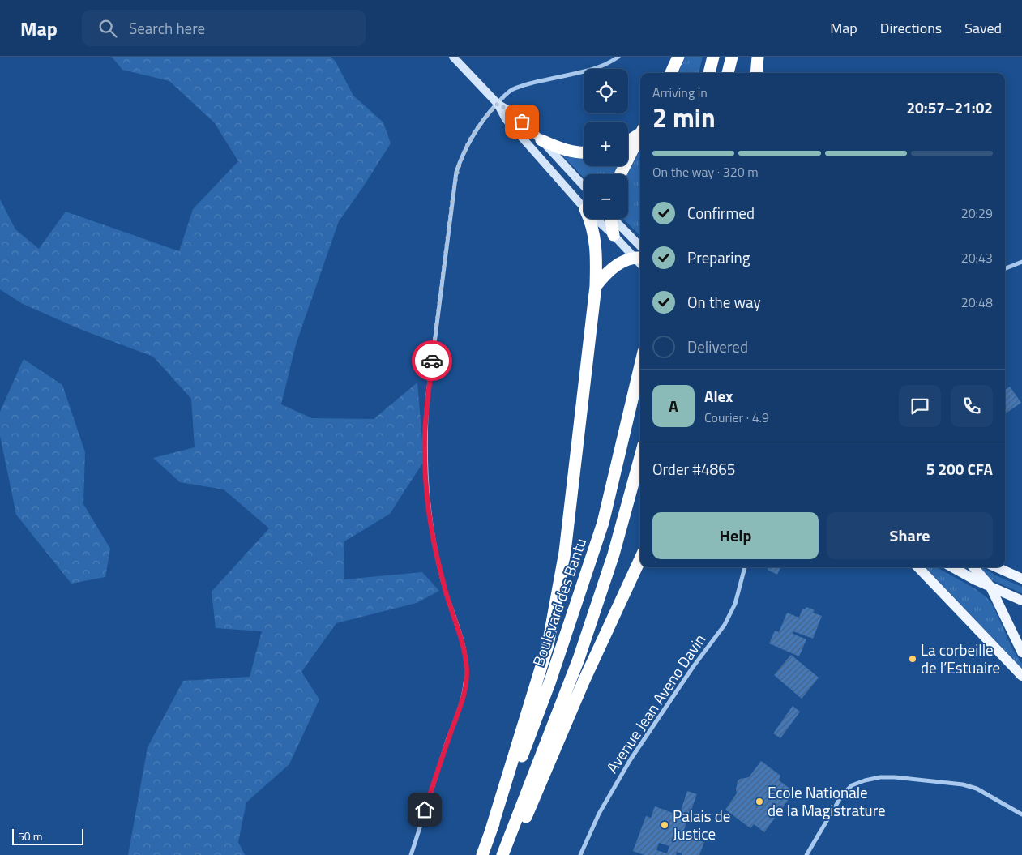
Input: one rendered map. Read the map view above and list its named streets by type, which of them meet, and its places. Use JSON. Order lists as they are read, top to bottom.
{
  "streets": {
    "highway": ["Boulevard des Bantu"],
    "street": ["Avenue Jean Aveno Davin"]
  },
  "places": ["La corbeille de l’Estuaire", "Ecole Nationale de la Magistrature", "Palais de Justice"],
  "scale_bar": "50 m",
  "page": {
    "header": "Map",
    "search": "Search here",
    "nav": ["Map", "Directions", "Saved"],
    "map_buttons": ["+", "−"],
    "heading": ["2 min", "Arriving in", "20:57–21:02"],
    "panel": [
      "Alex",
      "Courier · 4.9",
      "Order #4865",
      "5 200 CFA"
    ],
    "bar": "On the way · 320 m",
    "list": [
      ["Confirmed", "20:29"],
      ["Preparing", "20:43"],
      ["On the way", "20:48"],
      "Delivered"
    ],
    "round": "A",
    "buttons": ["Help", "Share"],
    "scale": "50 m"
  }
}
